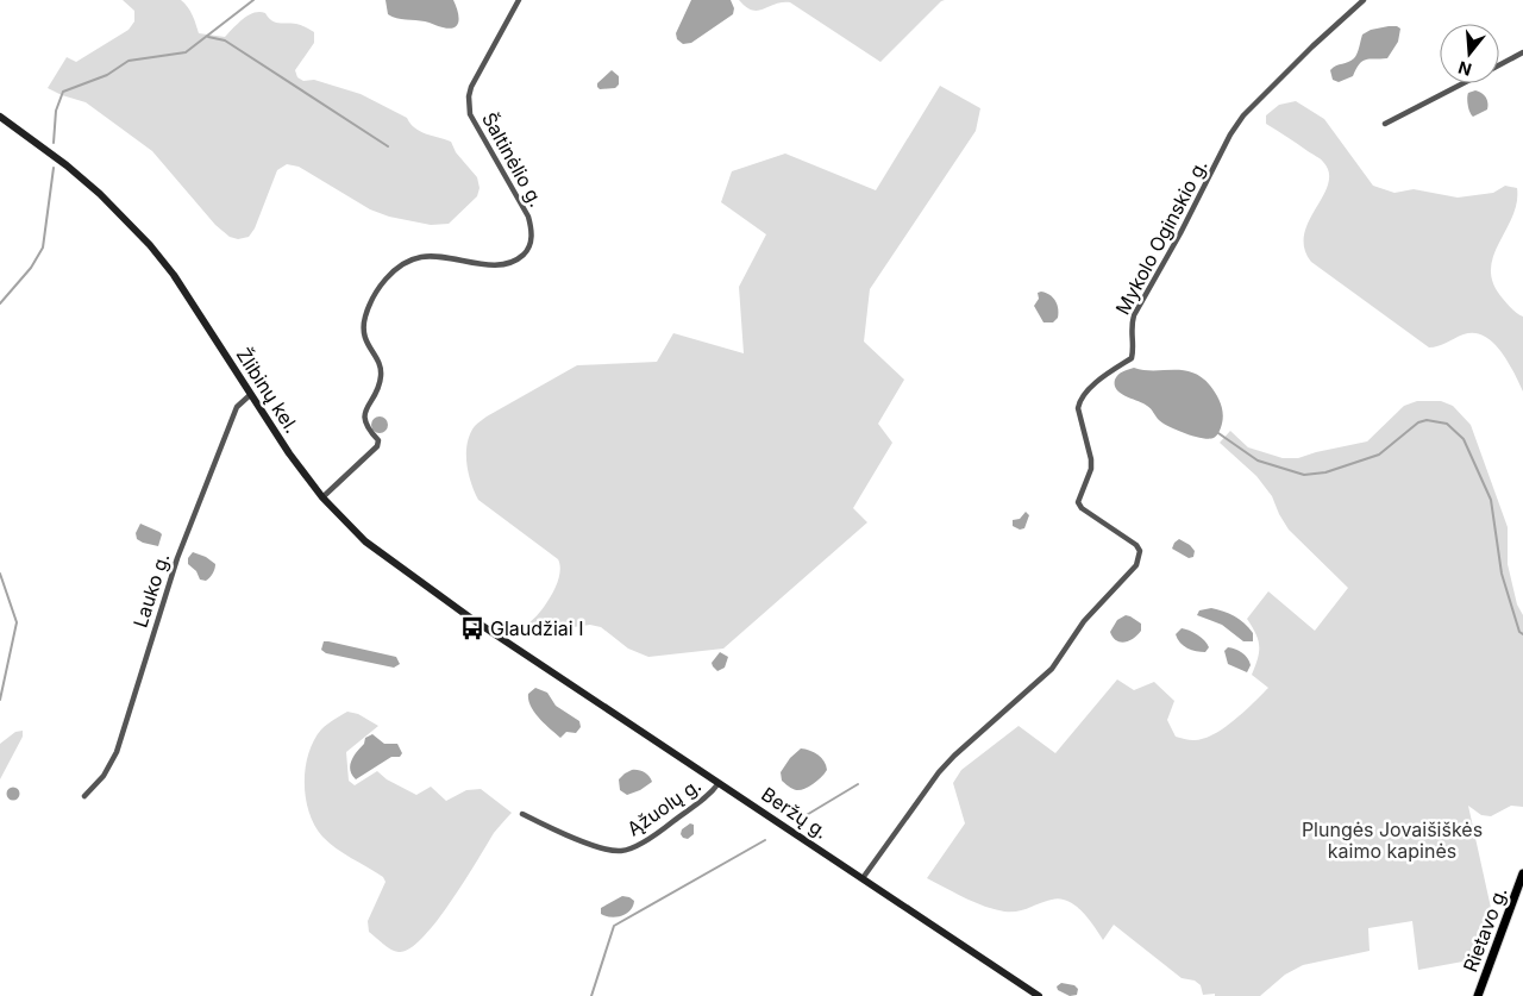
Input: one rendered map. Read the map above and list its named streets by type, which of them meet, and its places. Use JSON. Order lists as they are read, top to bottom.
{
  "streets": {
    "main road": ["Žlibinų kel.", "Beržų g.", "Rietavo g."],
    "street": [
      "Šaltinėlio g.",
      "Mykolo Oginskio g.",
      "Lauko g.",
      "Ąžuolų g."
    ]
  },
  "crossings": [
    ["Šaltinėlio g.", "Žlibinų kel."],
    ["Mykolo Oginskio g.", "Beržų g."],
    ["Žlibinų kel.", "Lauko g."],
    ["Žlibinų kel.", "Beržų g."],
    ["Ąžuolų g.", "Beržų g."]
  ],
  "parks": ["Plungės Jovaišiškės kaimo kapinės"],
  "places": {
    "bus stop": ["Glaudžiai I"]
  },
  "north": "bottom"
}
